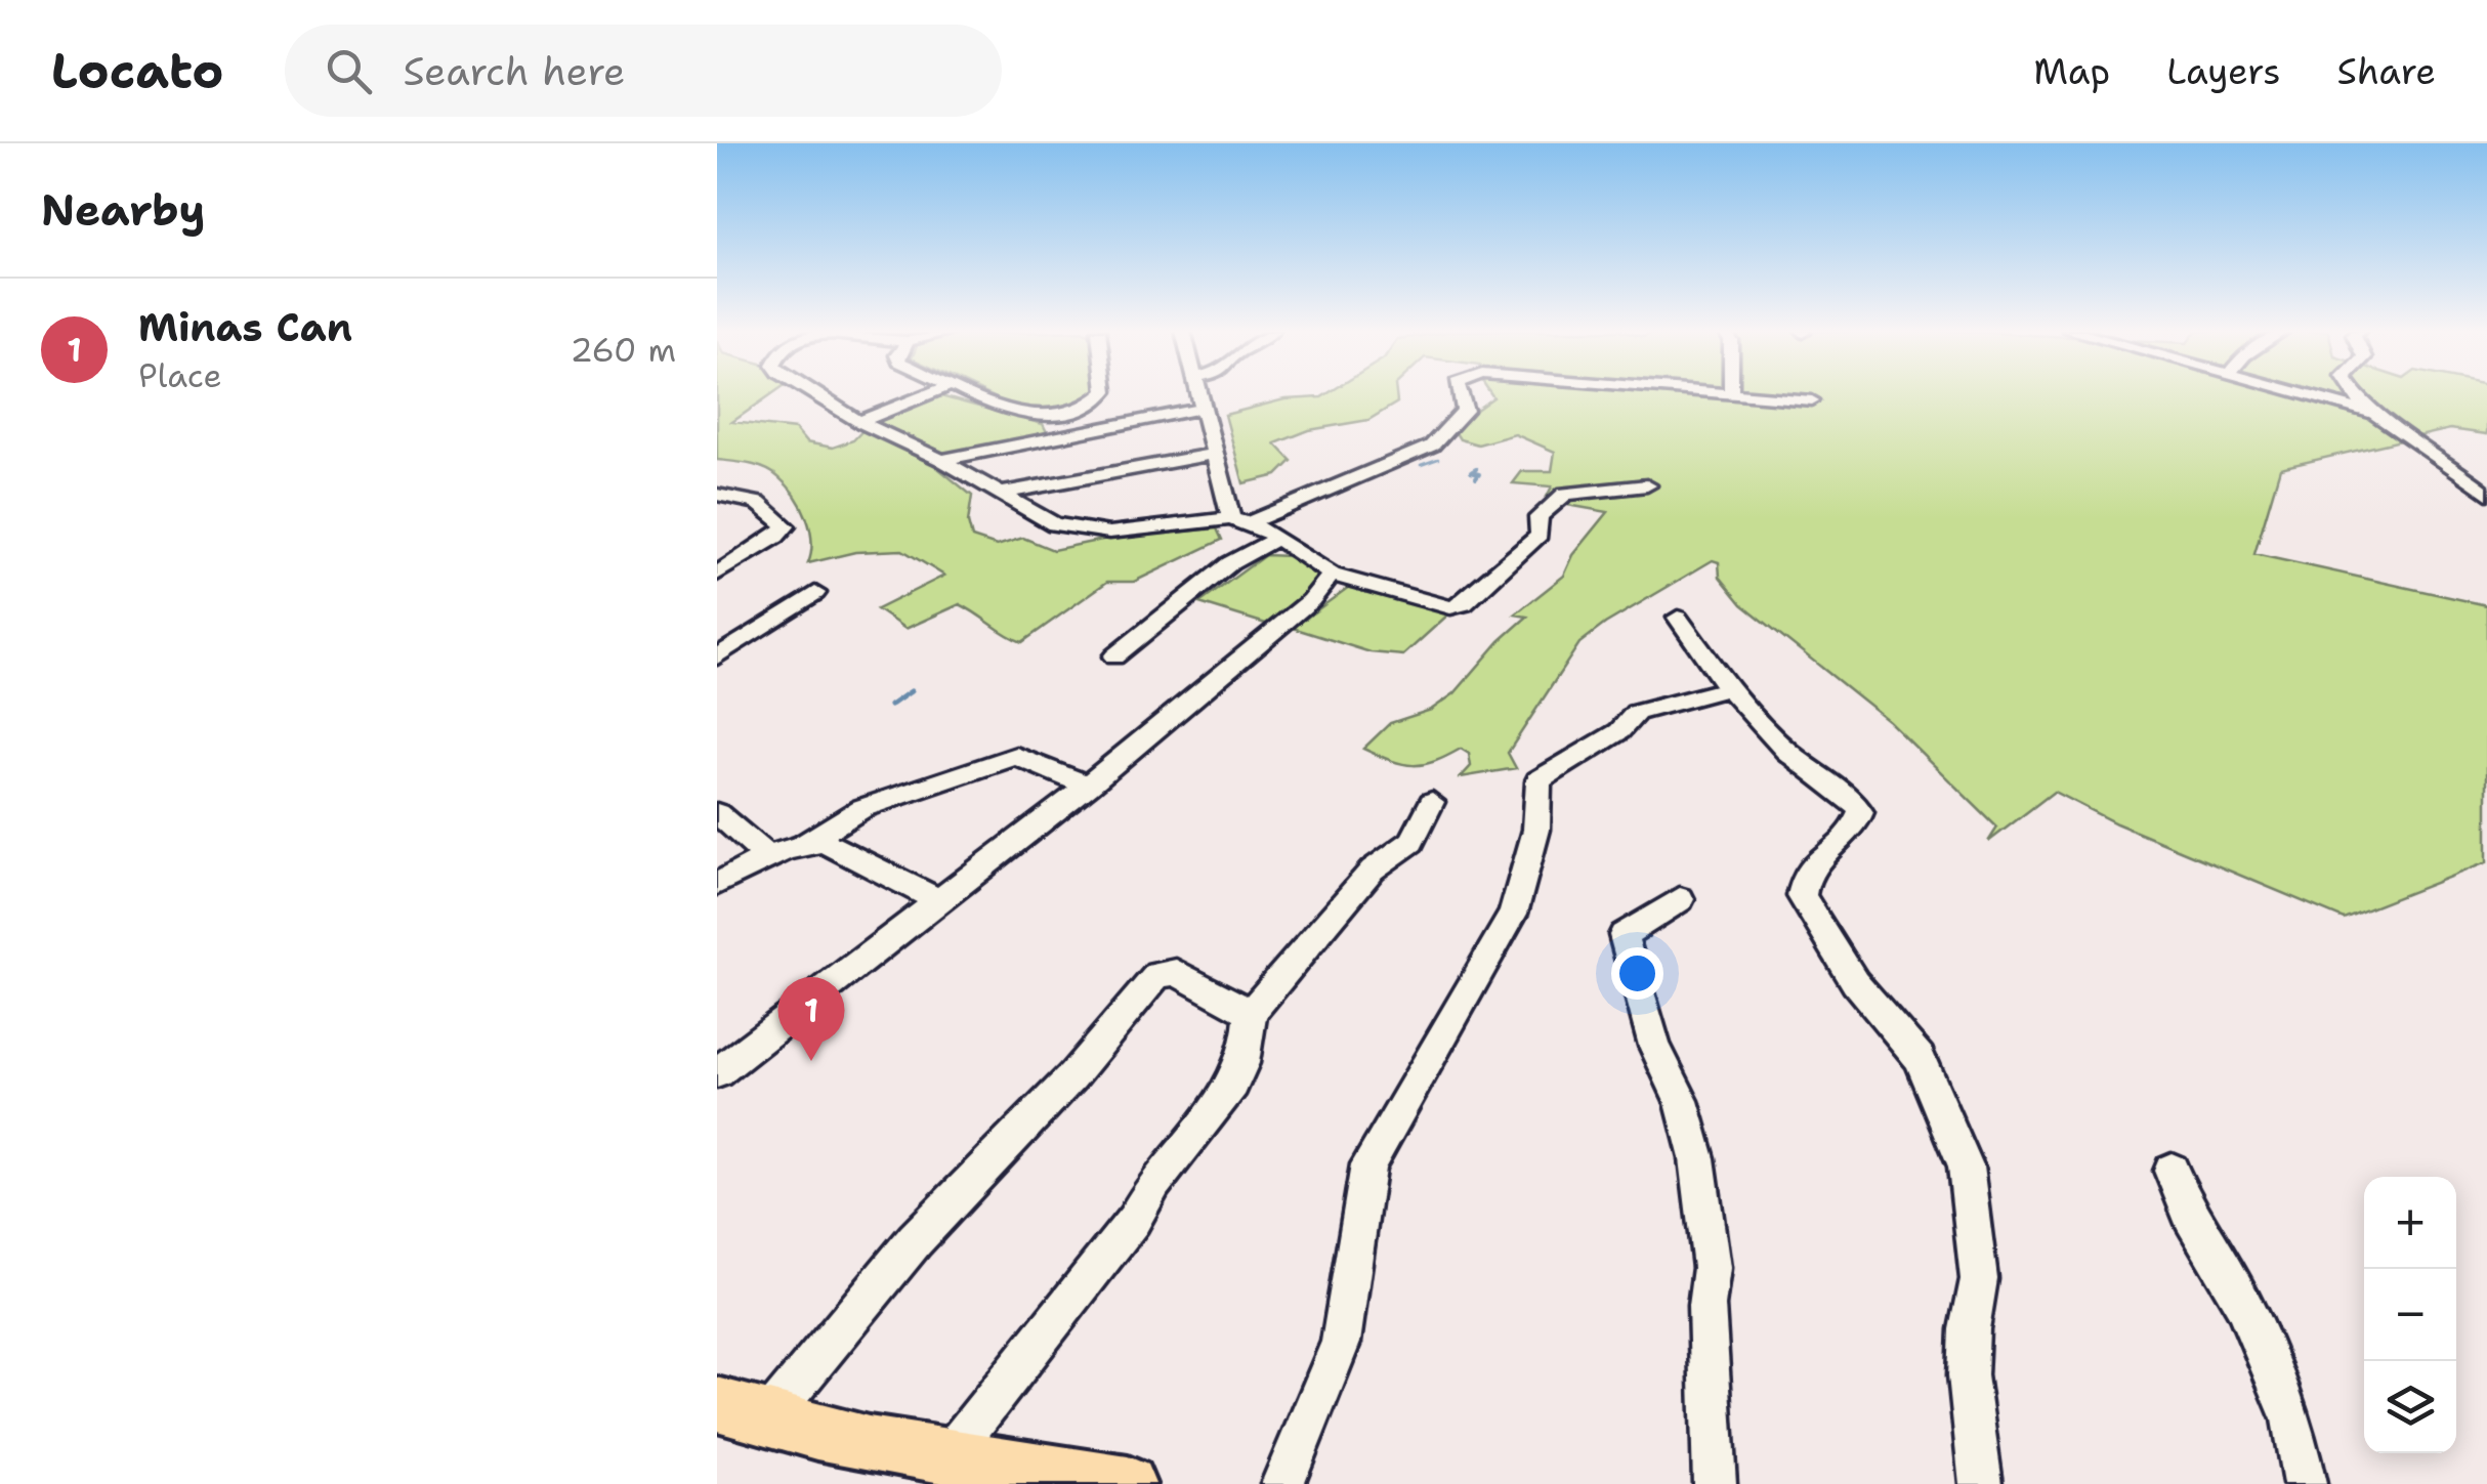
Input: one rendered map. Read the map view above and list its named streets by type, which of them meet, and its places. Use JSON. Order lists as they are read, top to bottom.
{
  "page": {
    "header": "Locato",
    "search": "Search here",
    "nav": ["Map", "Layers", "Share"],
    "heading": "Nearby",
    "list": [
      {
        "mark": "1",
        "name": "Minas Can",
        "note": "Place",
        "value": "260 m"
      }
    ],
    "pins": "1",
    "map_buttons": ["+", "−"]
  }
}
